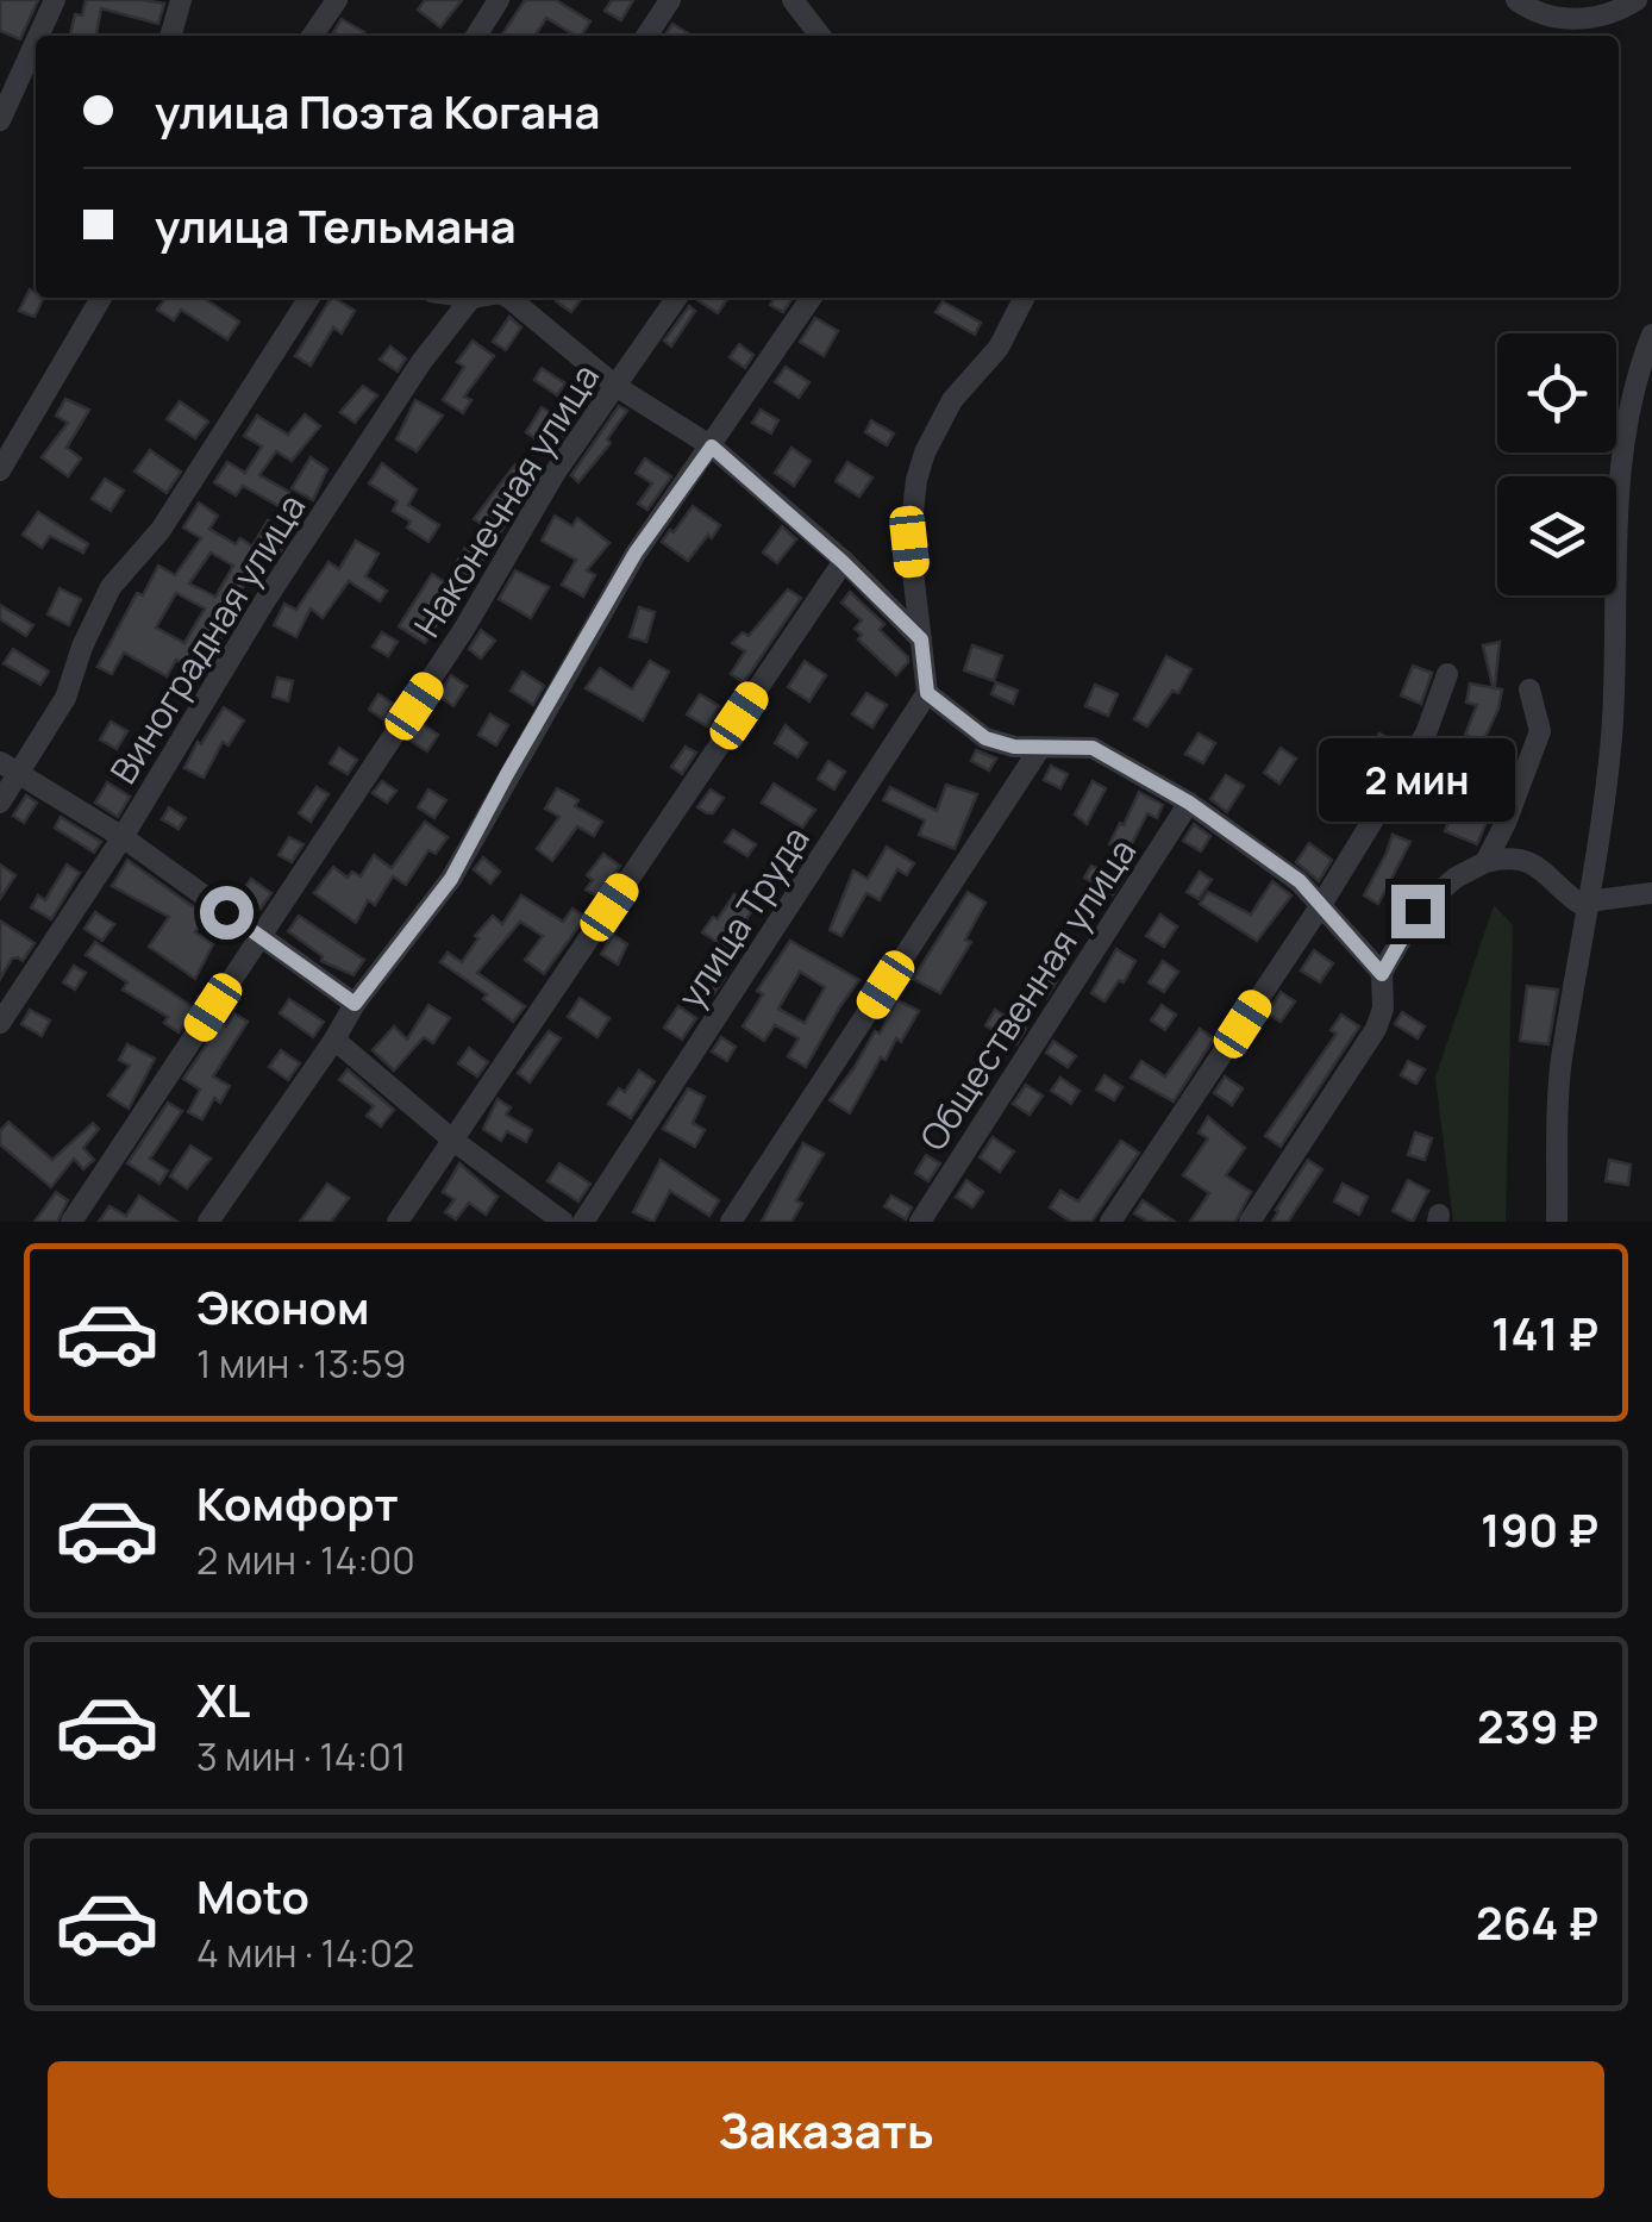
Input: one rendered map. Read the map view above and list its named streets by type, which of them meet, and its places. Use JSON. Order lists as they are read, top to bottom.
{
  "streets": {
    "street": [
      "Наконечная улица",
      "Виноградная улица",
      "улица Труда",
      "Общественная улица"
    ]
  },
  "page": {
    "banner": ["улица Поэта Когана", "улица Тельмана"],
    "bubble": "2 мин",
    "list": [
      {
        "name": "Эконом",
        "note": "1 мин · 13:59",
        "value": "141 ₽"
      },
      {
        "name": "Комфорт",
        "note": "2 мин · 14:00",
        "value": "190 ₽"
      },
      {
        "name": "XL",
        "note": "3 мин · 14:01",
        "value": "239 ₽"
      },
      {
        "name": "Moto",
        "note": "4 мин · 14:02",
        "value": "264 ₽"
      }
    ],
    "buttons": "Заказать"
  }
}
